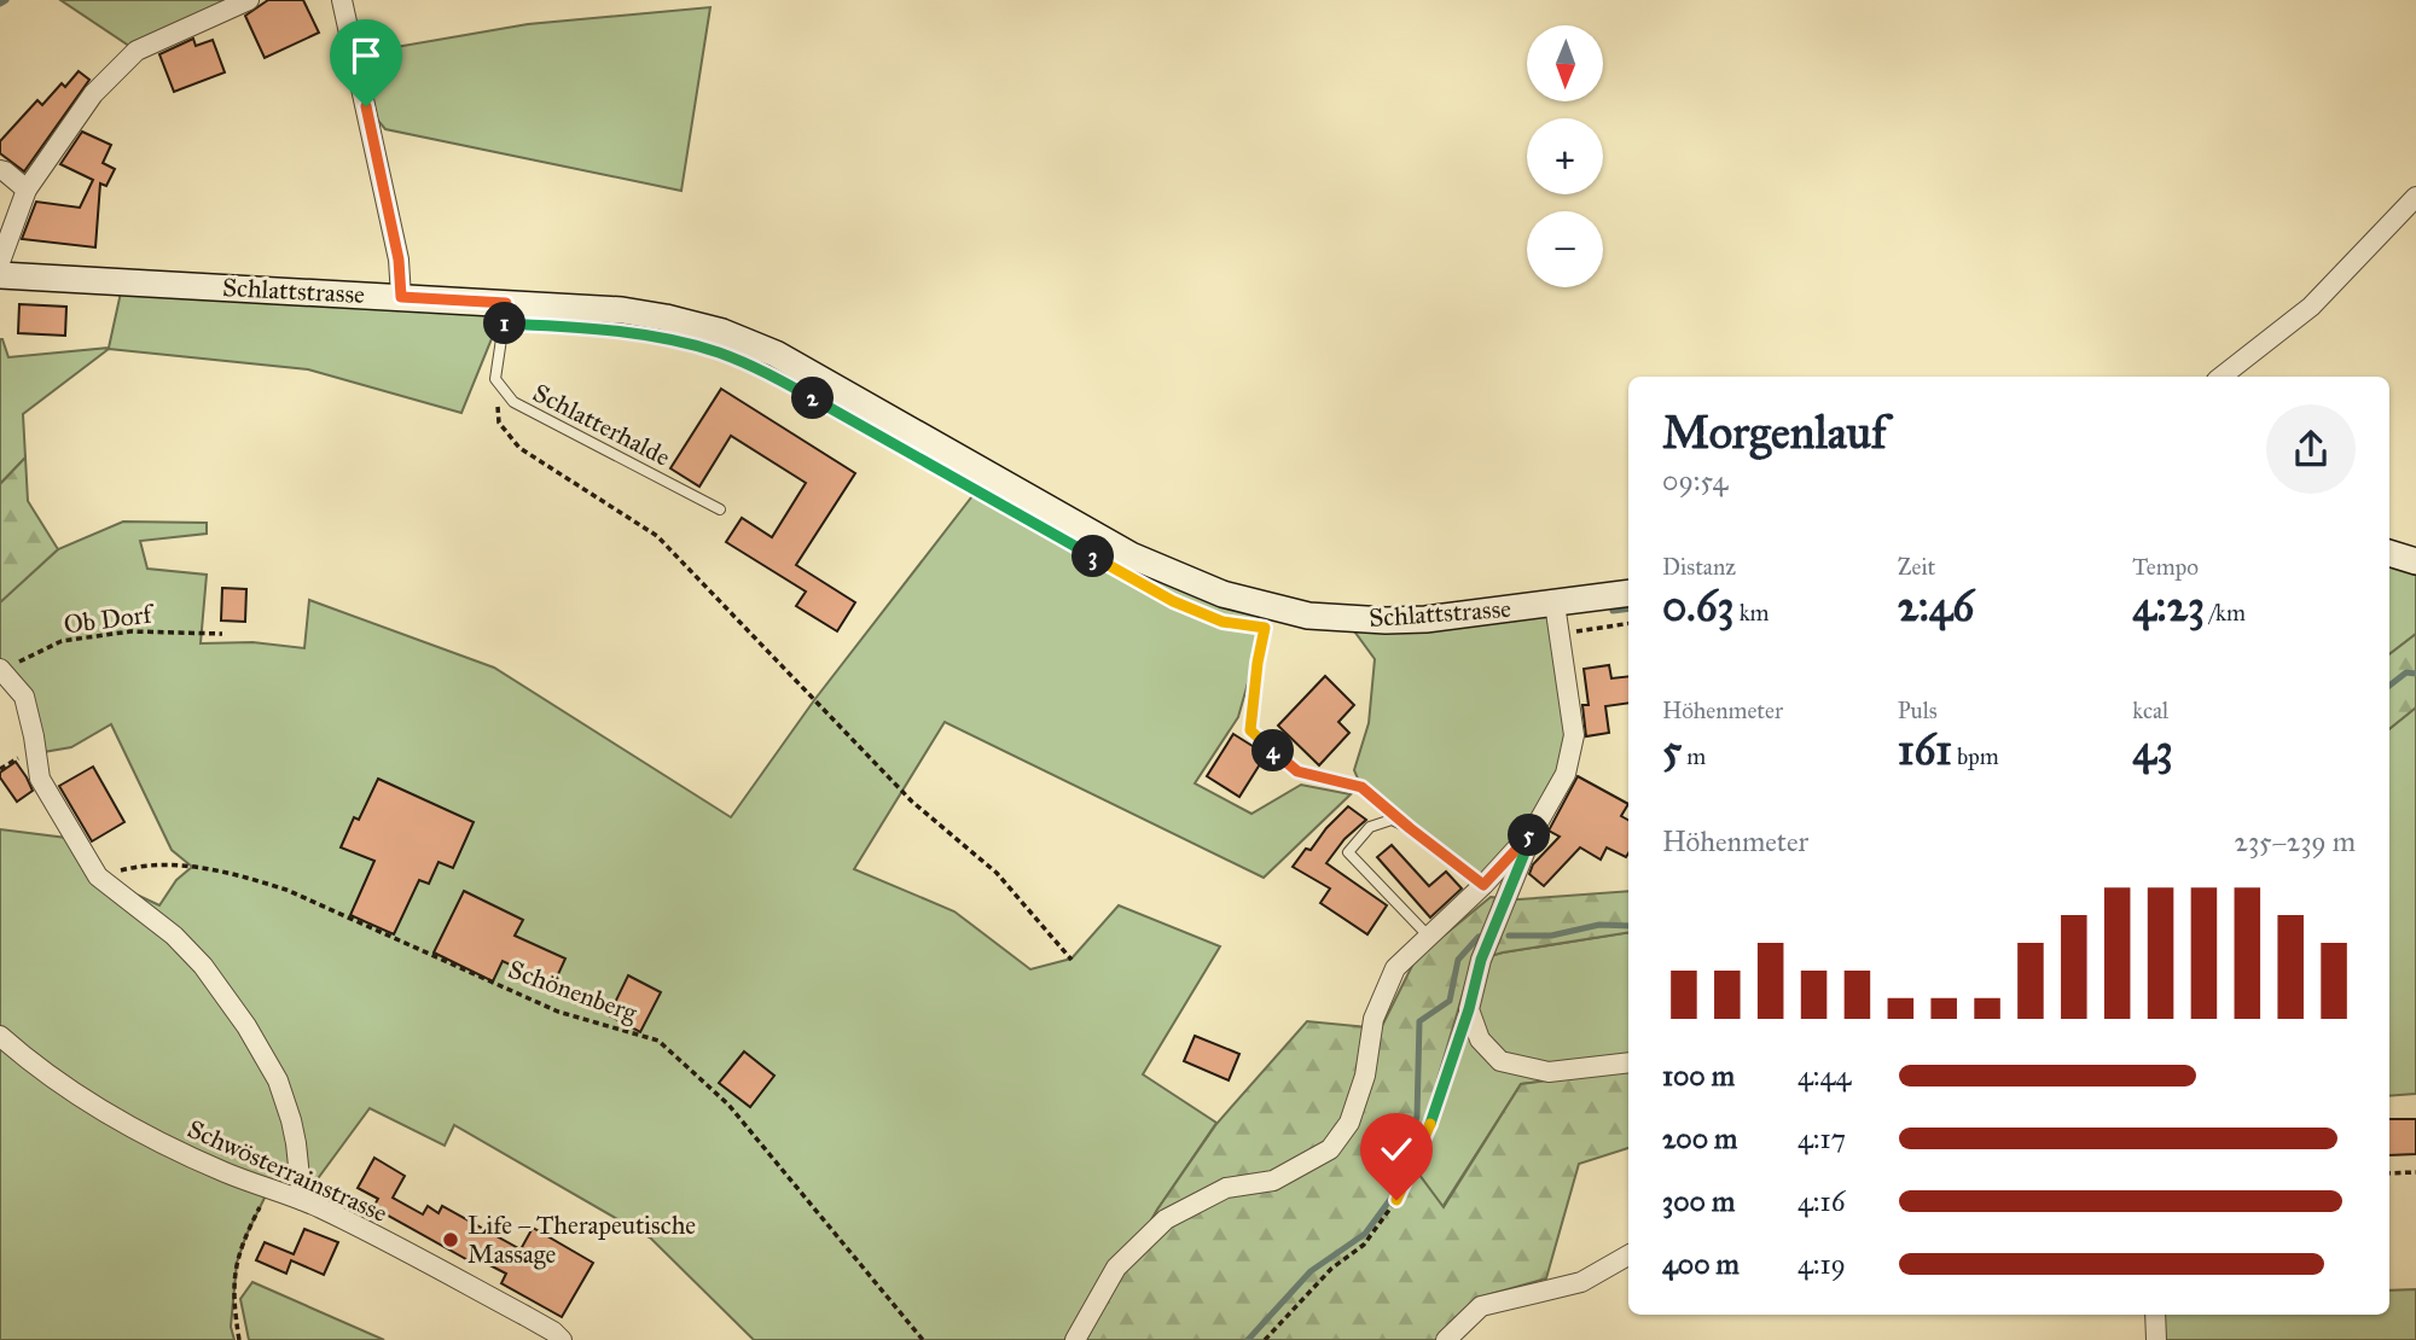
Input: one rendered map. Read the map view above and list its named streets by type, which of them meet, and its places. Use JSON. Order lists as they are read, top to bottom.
{
  "streets": {
    "street": ["Schlattstrasse", "Schwösterrainstrasse"],
    "lane": ["Schlatterhalde"],
    "path": ["Ob Dorf", "Schönenberg"]
  },
  "places": ["Life – Therapeutische Massage"],
  "north": "bottom",
  "page": {
    "map_buttons": ["+", "−"],
    "pins": [
      "1",
      "2",
      "3",
      "4",
      "5"
    ],
    "heading": ["Morgenlauf", "09:54"],
    "stats": [
      ["Distanz", "0.63 km"],
      ["Zeit", "2:46"],
      ["Tempo", "4:23 /km"],
      ["Höhenmeter", "5 m"],
      ["Puls", "161 bpm"],
      ["kcal", "43"]
    ],
    "chart": ["Höhenmeter", "235–239 m"],
    "list": [
      {
        "name": "100 m",
        "note": "4:44"
      },
      {
        "name": "200 m",
        "note": "4:17"
      },
      {
        "name": "300 m",
        "note": "4:16"
      },
      {
        "name": "400 m",
        "note": "4:19"
      }
    ]
  }
}
